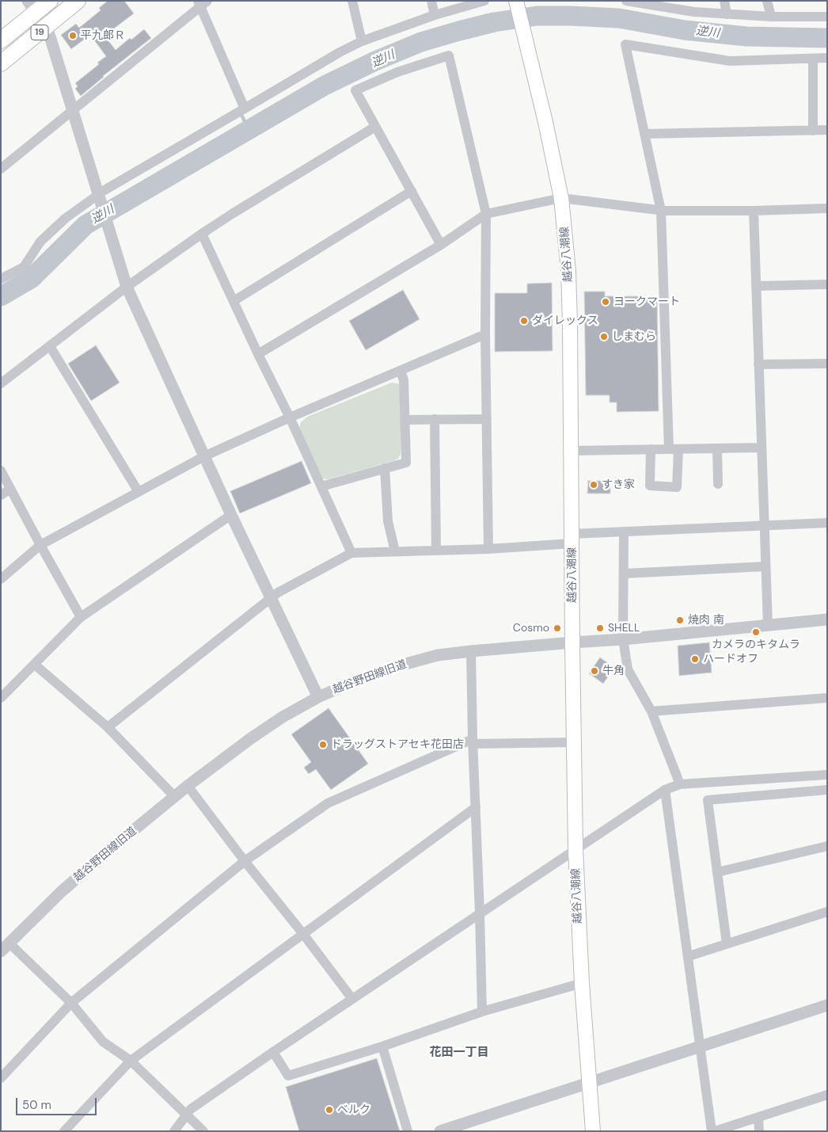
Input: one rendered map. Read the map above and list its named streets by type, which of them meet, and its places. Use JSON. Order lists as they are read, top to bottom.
{
  "streets": {
    "main road": ["19", "越谷八潮線"],
    "street": ["越谷野田線旧道"]
  },
  "crossings": [
    ["越谷八潮線", "越谷野田線旧道"]
  ],
  "districts": ["花田一丁目"],
  "water": ["逆川"],
  "places": [
    "平九郎Ｒ",
    "ヨークマート",
    "ダイレックス",
    "しまむら",
    "すき家",
    "焼肉 南",
    "Cosmo",
    "SHELL",
    "カメラのキタムラ",
    "ハードオフ",
    "牛角",
    "ドラッグストアセキ花田店",
    "ベルク"
  ],
  "scale_bar": "50 m"
}
